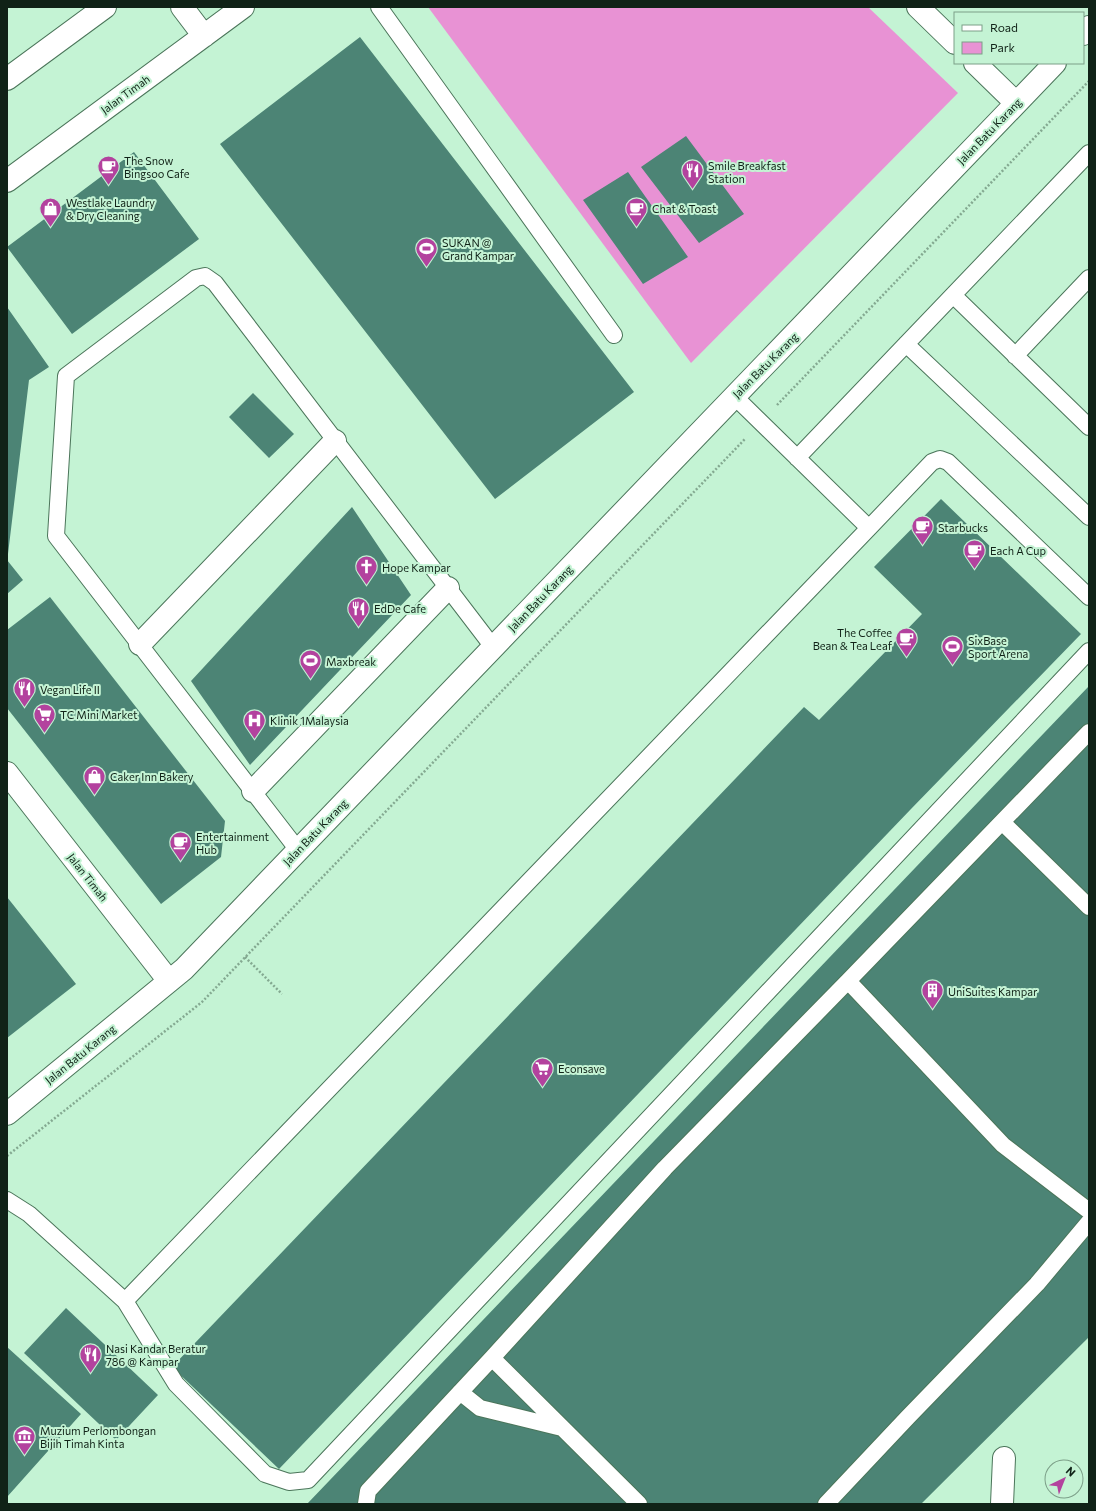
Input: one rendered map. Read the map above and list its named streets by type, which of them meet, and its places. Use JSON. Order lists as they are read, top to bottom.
{
  "streets": {
    "street": ["Jalan Timah", "Jalan Batu Karang"]
  },
  "crossings": [
    ["Jalan Timah", "Jalan Batu Karang"]
  ],
  "places": {
    "cafe": [
      "The Snow Bingsoo Cafe",
      "Chat & Toast",
      "Starbucks",
      "Each A Cup",
      "The Coffee Bean & Tea Leaf",
      "Entertainment Hub"
    ],
    "restaurant": [
      "Smile Breakfast Station",
      "EdDe Cafe",
      "Vegan Life II",
      "Nasi Kandar Beratur 786 @ Kampar"
    ],
    "shop": ["Westlake Laundry & Dry Cleaning", "Caker Inn Bakery"],
    "sports": ["SUKAN @ Grand Kampar", "SixBase Sport Arena", "Maxbreak"],
    "church": ["Hope Kampar"],
    "supermarket": ["TC Mini Market", "Econsave"],
    "hospital": ["Klinik 1Malaysia"],
    "building": ["UniSuites Kampar"],
    "museum": ["Muzium Perlombongan Bijih Timah Kinta"]
  },
  "legend": ["Road", "Park"],
  "north": "top right"
}
